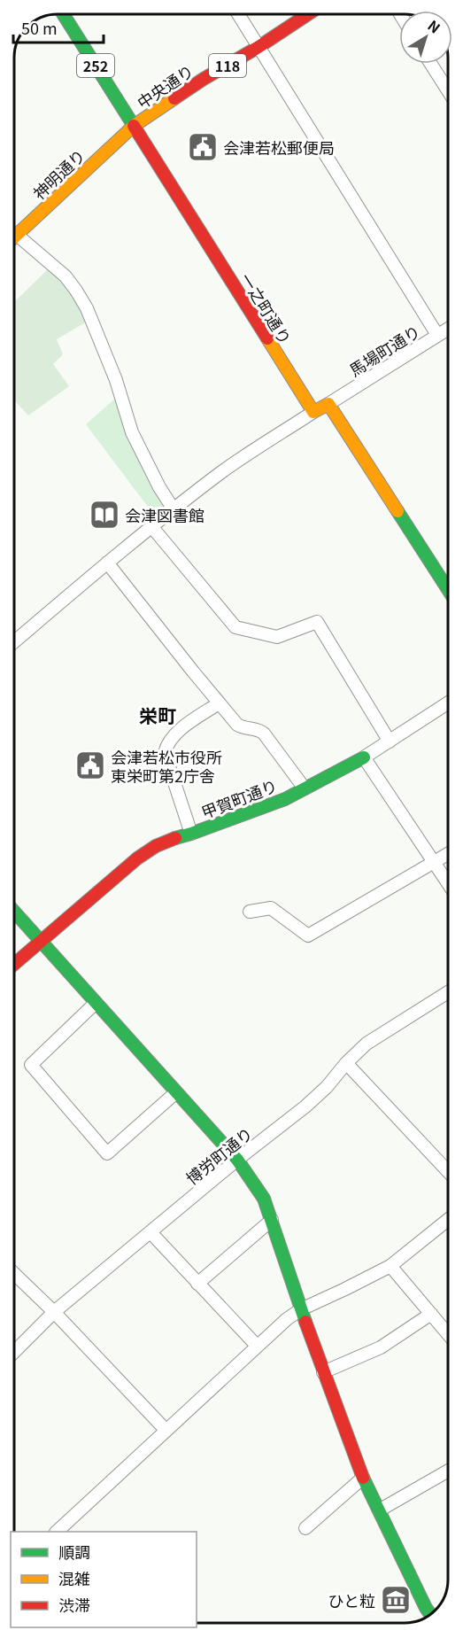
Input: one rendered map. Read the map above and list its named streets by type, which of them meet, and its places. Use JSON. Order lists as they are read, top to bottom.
{
  "streets": {
    "main road": [
      "252",
      "118",
      "中央通り",
      "神明通り",
      "一之町通り",
      "甲賀町通り"
    ],
    "street": ["馬場町通り", "博労町通り"]
  },
  "crossings": [
    ["中央通り", "神明通り"],
    ["中央通り", "一之町通り"],
    ["神明通り", "一之町通り"]
  ],
  "districts": ["栄町"],
  "places": {
    "public building": ["会津若松郵便局", "会津若松市役所 東栄町第2庁舎"],
    "library": ["会津図書館"],
    "museum": ["ひと粒"]
  },
  "legend": ["順調", "混雑", "渋滞"],
  "scale_bar": "50 m",
  "north": "top right"
}
